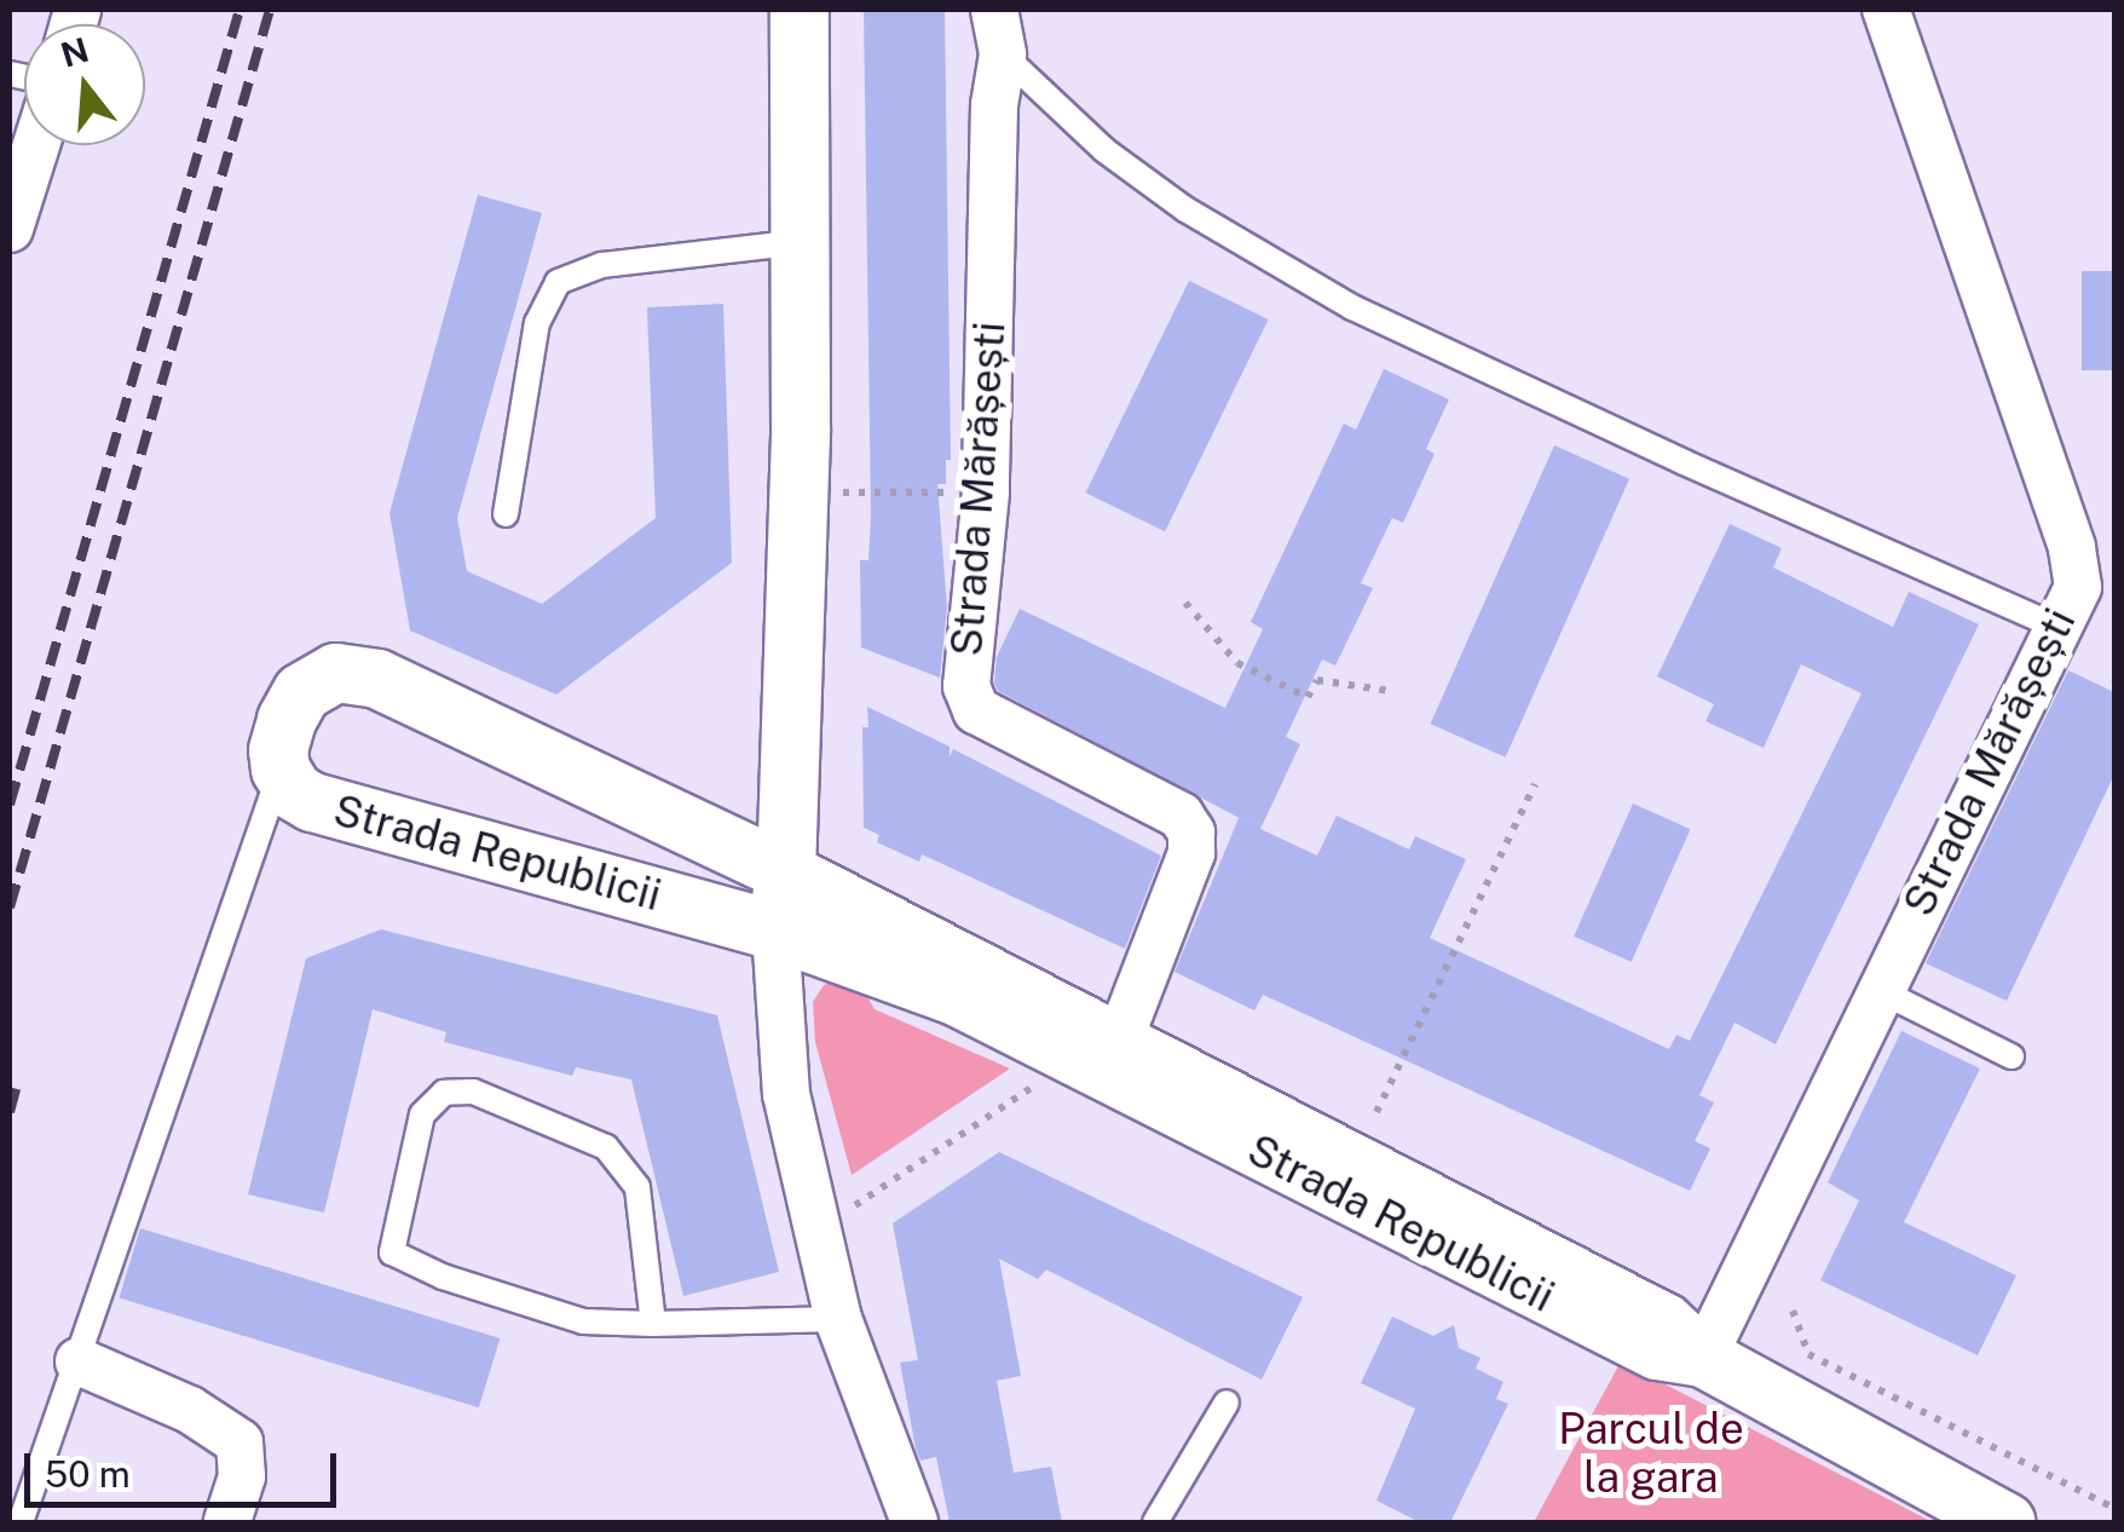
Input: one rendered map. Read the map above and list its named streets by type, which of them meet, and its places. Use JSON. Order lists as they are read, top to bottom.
{
  "streets": {
    "street": ["Strada Mărășești", "Strada Republicii"]
  },
  "crossings": [
    ["Strada Mărășești", "Strada Republicii"]
  ],
  "parks": ["Parcul de la gara"],
  "scale_bar": "50 m",
  "north": "top"
}
